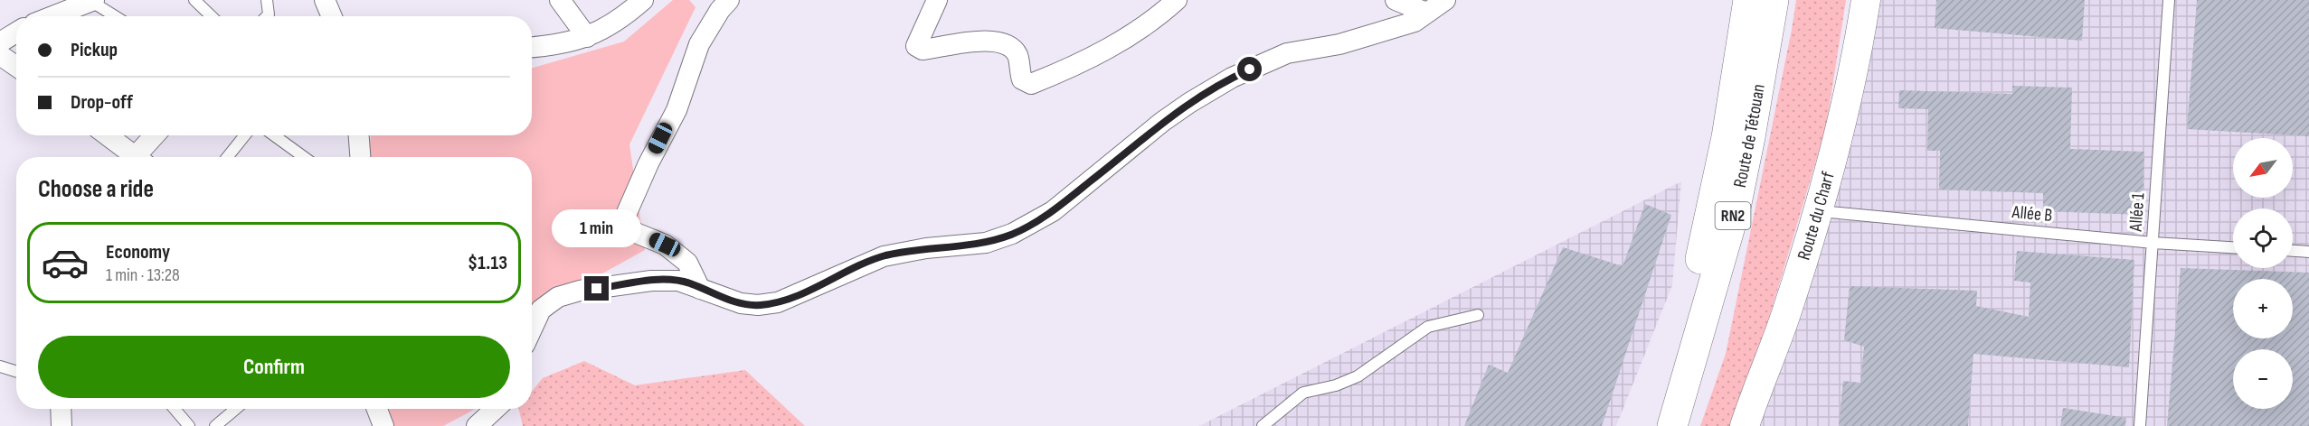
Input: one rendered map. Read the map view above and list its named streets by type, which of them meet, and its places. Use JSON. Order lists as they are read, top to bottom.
{
  "streets": {
    "highway": ["Route de Tétouan", "RN2"],
    "street": ["Route du Charf"],
    "lane": ["Allée 1", "Allée B"]
  },
  "crossings": [
    ["Allée 1", "Allée B"],
    ["Allée B", "Route du Charf"]
  ],
  "north": "bottom left",
  "page": {
    "banner": ["Pickup", "Drop-off"],
    "map_buttons": ["+", "−"],
    "heading": "Choose a ride",
    "bubble": "1 min",
    "list": [
      {
        "name": "Economy",
        "note": "1 min · 13:28",
        "value": "$1.13"
      }
    ],
    "buttons": "Confirm"
  }
}
